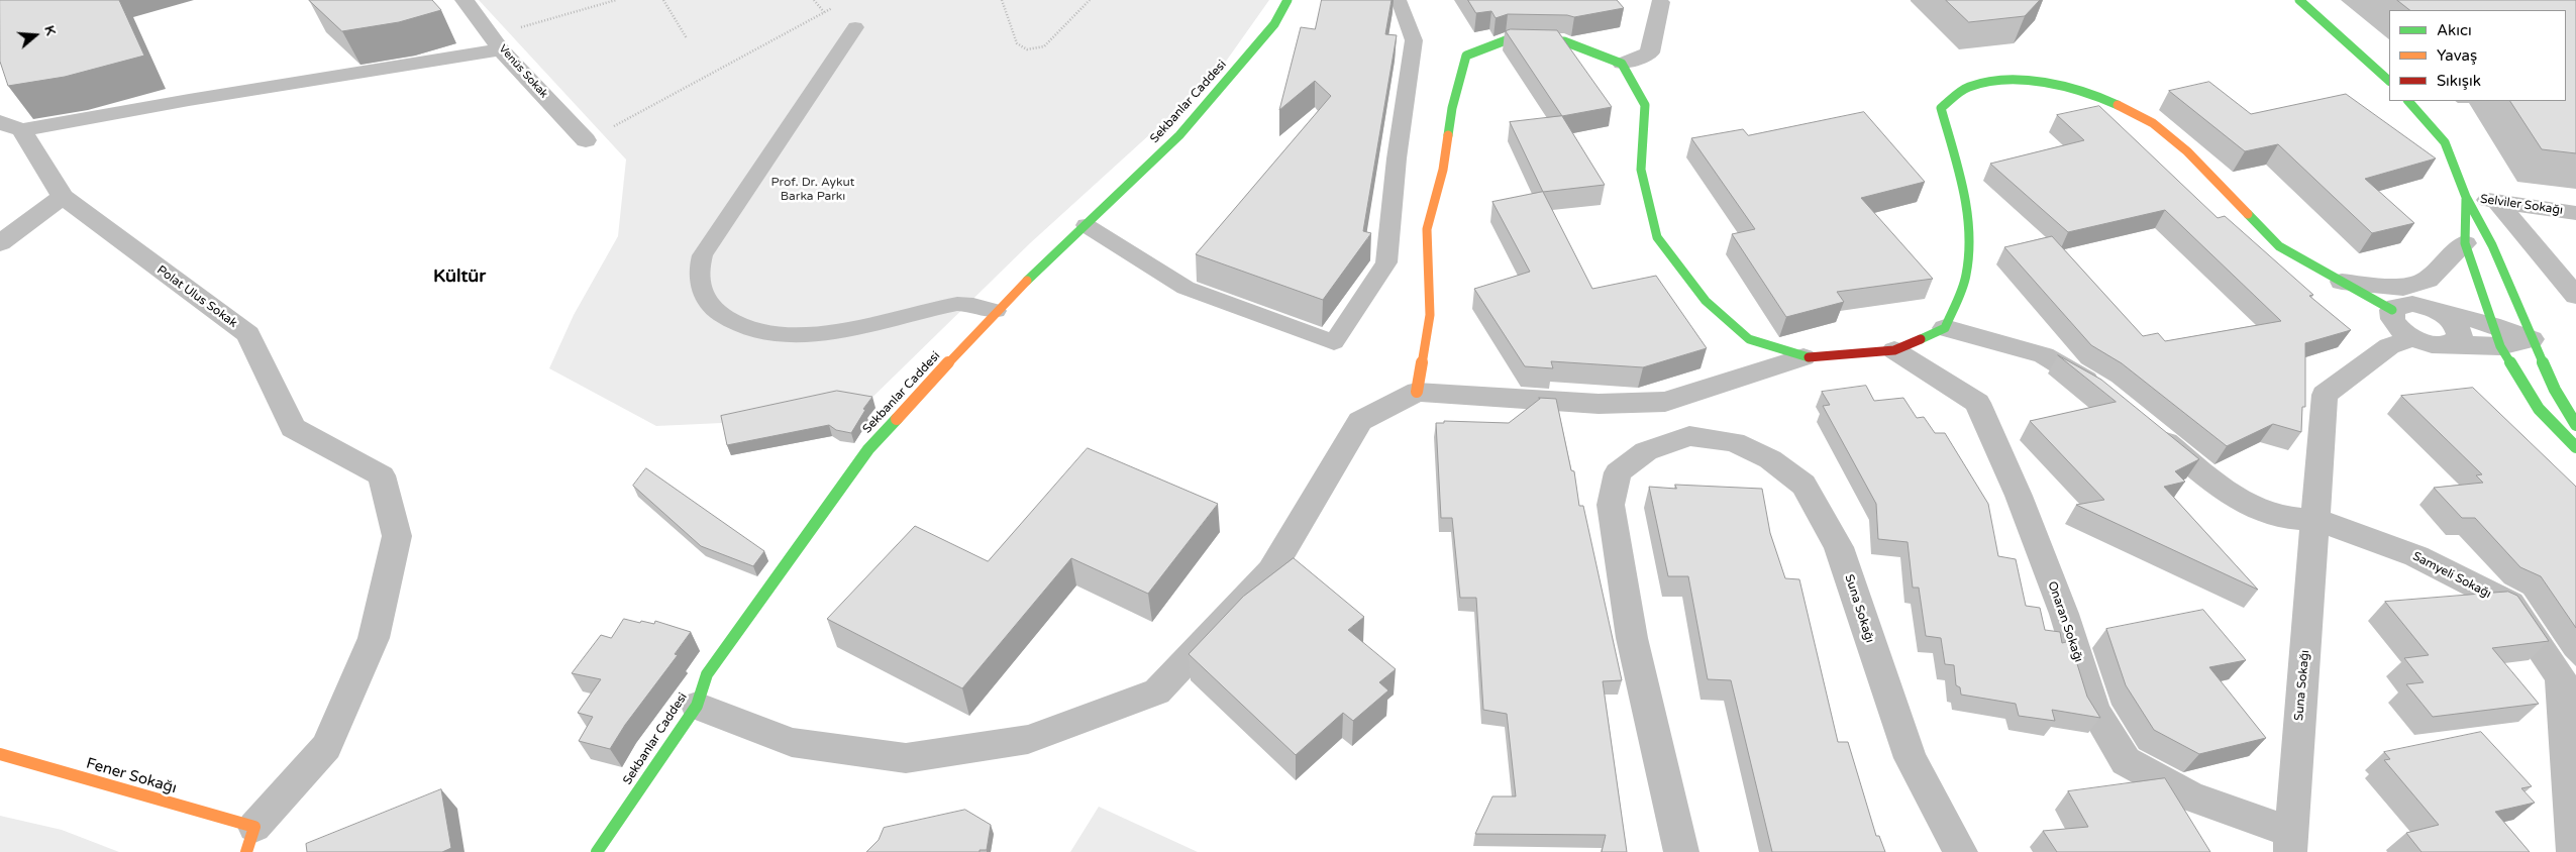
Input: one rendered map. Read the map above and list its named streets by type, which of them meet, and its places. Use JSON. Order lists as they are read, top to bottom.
{
  "streets": {
    "street": [
      "Venüs Sokak",
      "Sekbanlar Caddesi",
      "Selviler Sokağı",
      "Polat Ulus Sokak",
      "Samyeli Sokağı",
      "Suna Sokağı",
      "Onaran Sokağı",
      "Fener Sokağı"
    ]
  },
  "crossings": [
    ["Polat Ulus Sokak", "Fener Sokağı"],
    ["Samyeli Sokağı", "Suna Sokağı"],
    ["Suna Sokağı", "Onaran Sokağı"]
  ],
  "districts": ["Kültür"],
  "parks": ["Prof. Dr. Aykut Barka Parkı"],
  "legend": ["Akıcı", "Yavaş", "Sıkışık"],
  "north": "right"
}
